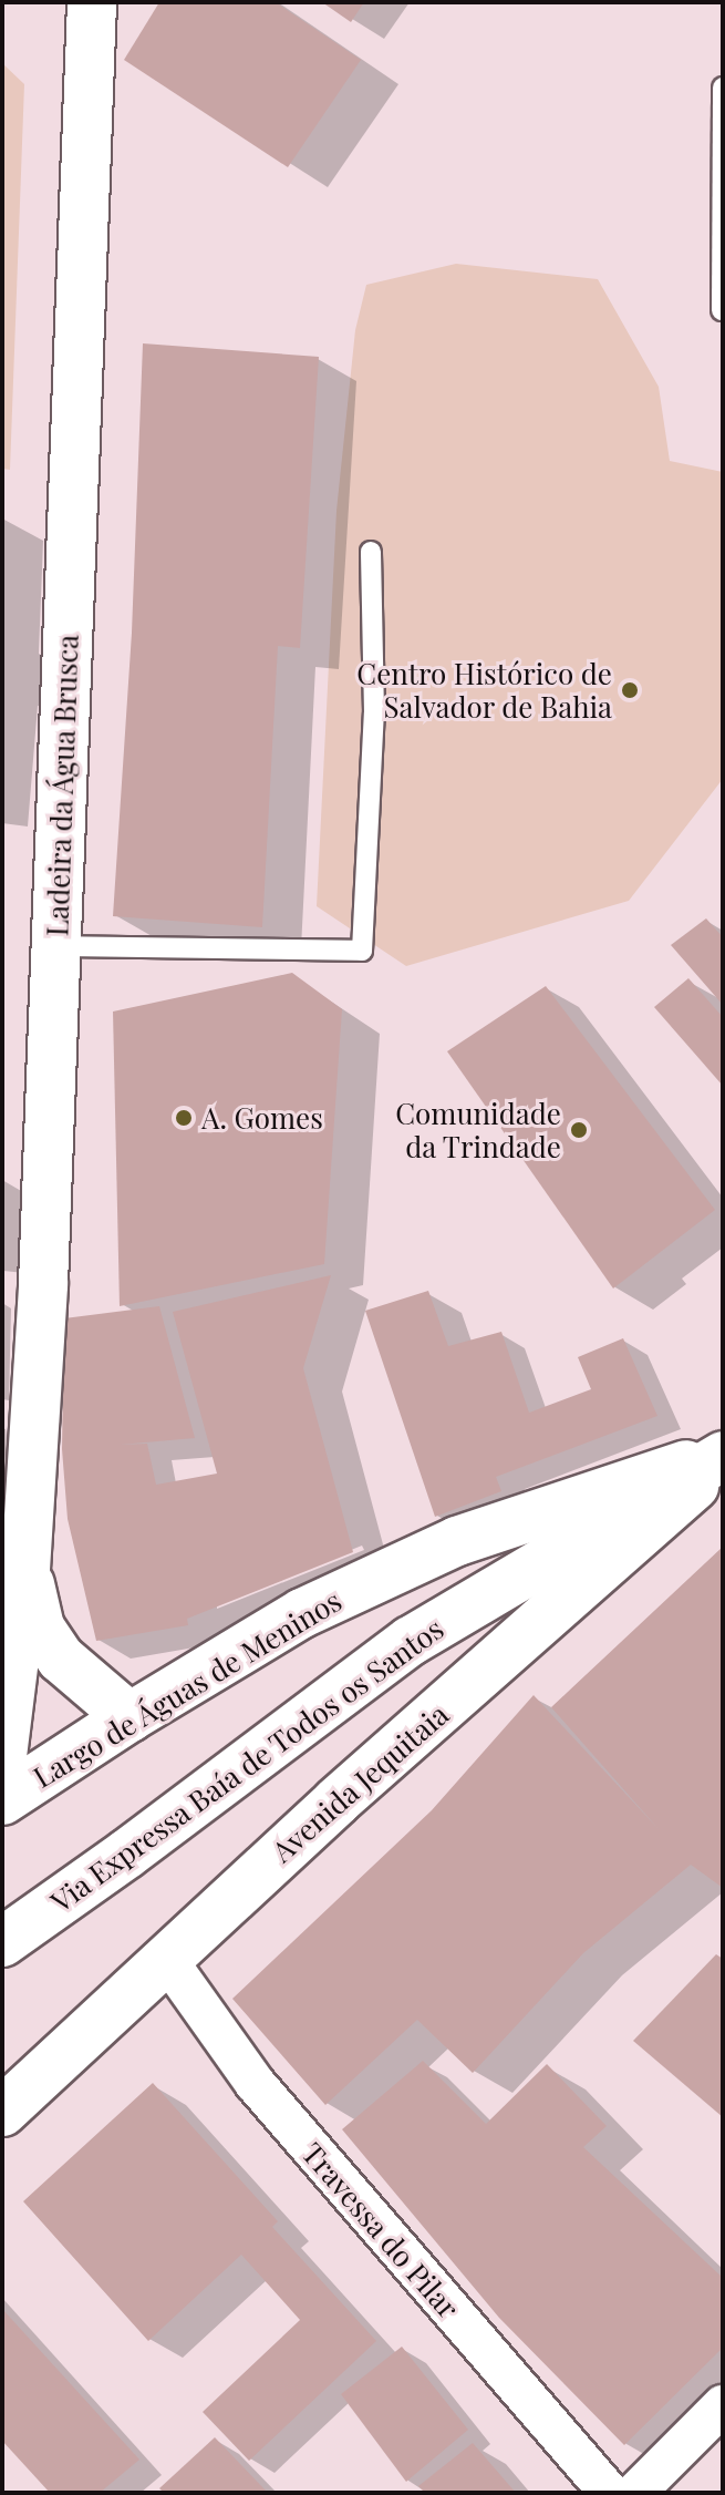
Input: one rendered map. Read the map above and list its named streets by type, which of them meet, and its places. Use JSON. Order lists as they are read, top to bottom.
{
  "streets": {
    "main road": [
      "Ladeira da Água Brusca",
      "Largo de Águas de Meninos",
      "Via Expressa Baía de Todos os Santos",
      "Avenida Jequitaia"
    ],
    "street": ["Travessa do Pilar"]
  },
  "crossings": [
    ["Ladeira da Água Brusca", "Largo de Águas de Meninos"],
    ["Largo de Águas de Meninos", "Via Expressa Baía de Todos os Santos"],
    ["Largo de Águas de Meninos", "Avenida Jequitaia"],
    ["Via Expressa Baía de Todos os Santos", "Avenida Jequitaia"],
    ["Avenida Jequitaia", "Travessa do Pilar"]
  ],
  "places": ["Centro Histórico de Salvador de Bahia", "A. Gomes", "Comunidade da Trindade"]
}
